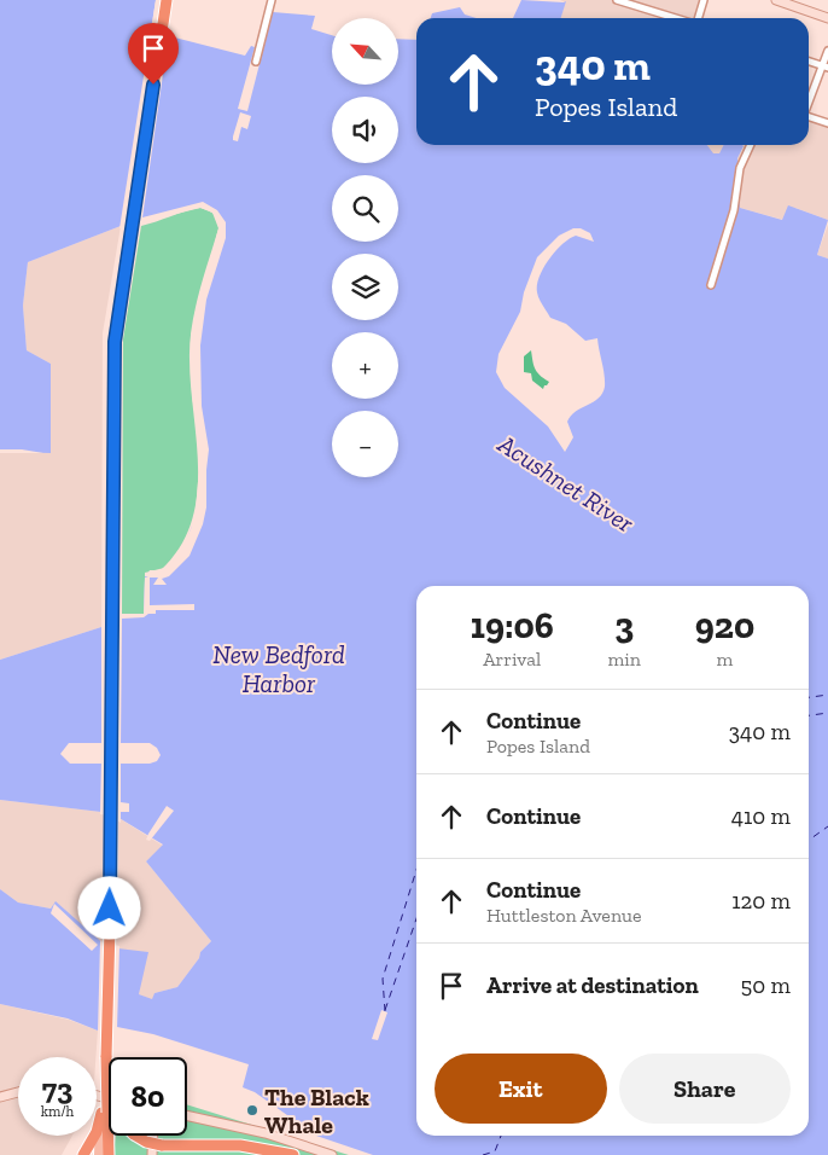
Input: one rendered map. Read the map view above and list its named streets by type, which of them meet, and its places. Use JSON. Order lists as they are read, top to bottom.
{
  "water": ["Acushnet River", "New Bedford Harbor"],
  "places": ["The Black Whale"],
  "north": "top left",
  "page": {
    "map_buttons": ["+", "−"],
    "turn": ["340 m", "Popes Island"],
    "eta": [
      "19:06",
      "Arrival",
      "3",
      "min",
      "920",
      "m"
    ],
    "list": [
      {
        "name": "Continue",
        "note": "Popes Island",
        "value": "340 m"
      },
      {
        "name": "Continue",
        "value": "410 m"
      },
      {
        "name": "Continue",
        "note": "Huttleston Avenue",
        "value": "120 m"
      },
      {
        "name": "Arrive at destination",
        "value": "50 m"
      }
    ],
    "buttons": ["Exit", "Share"],
    "speed": "73 km/h",
    "limit": "80"
  }
}
